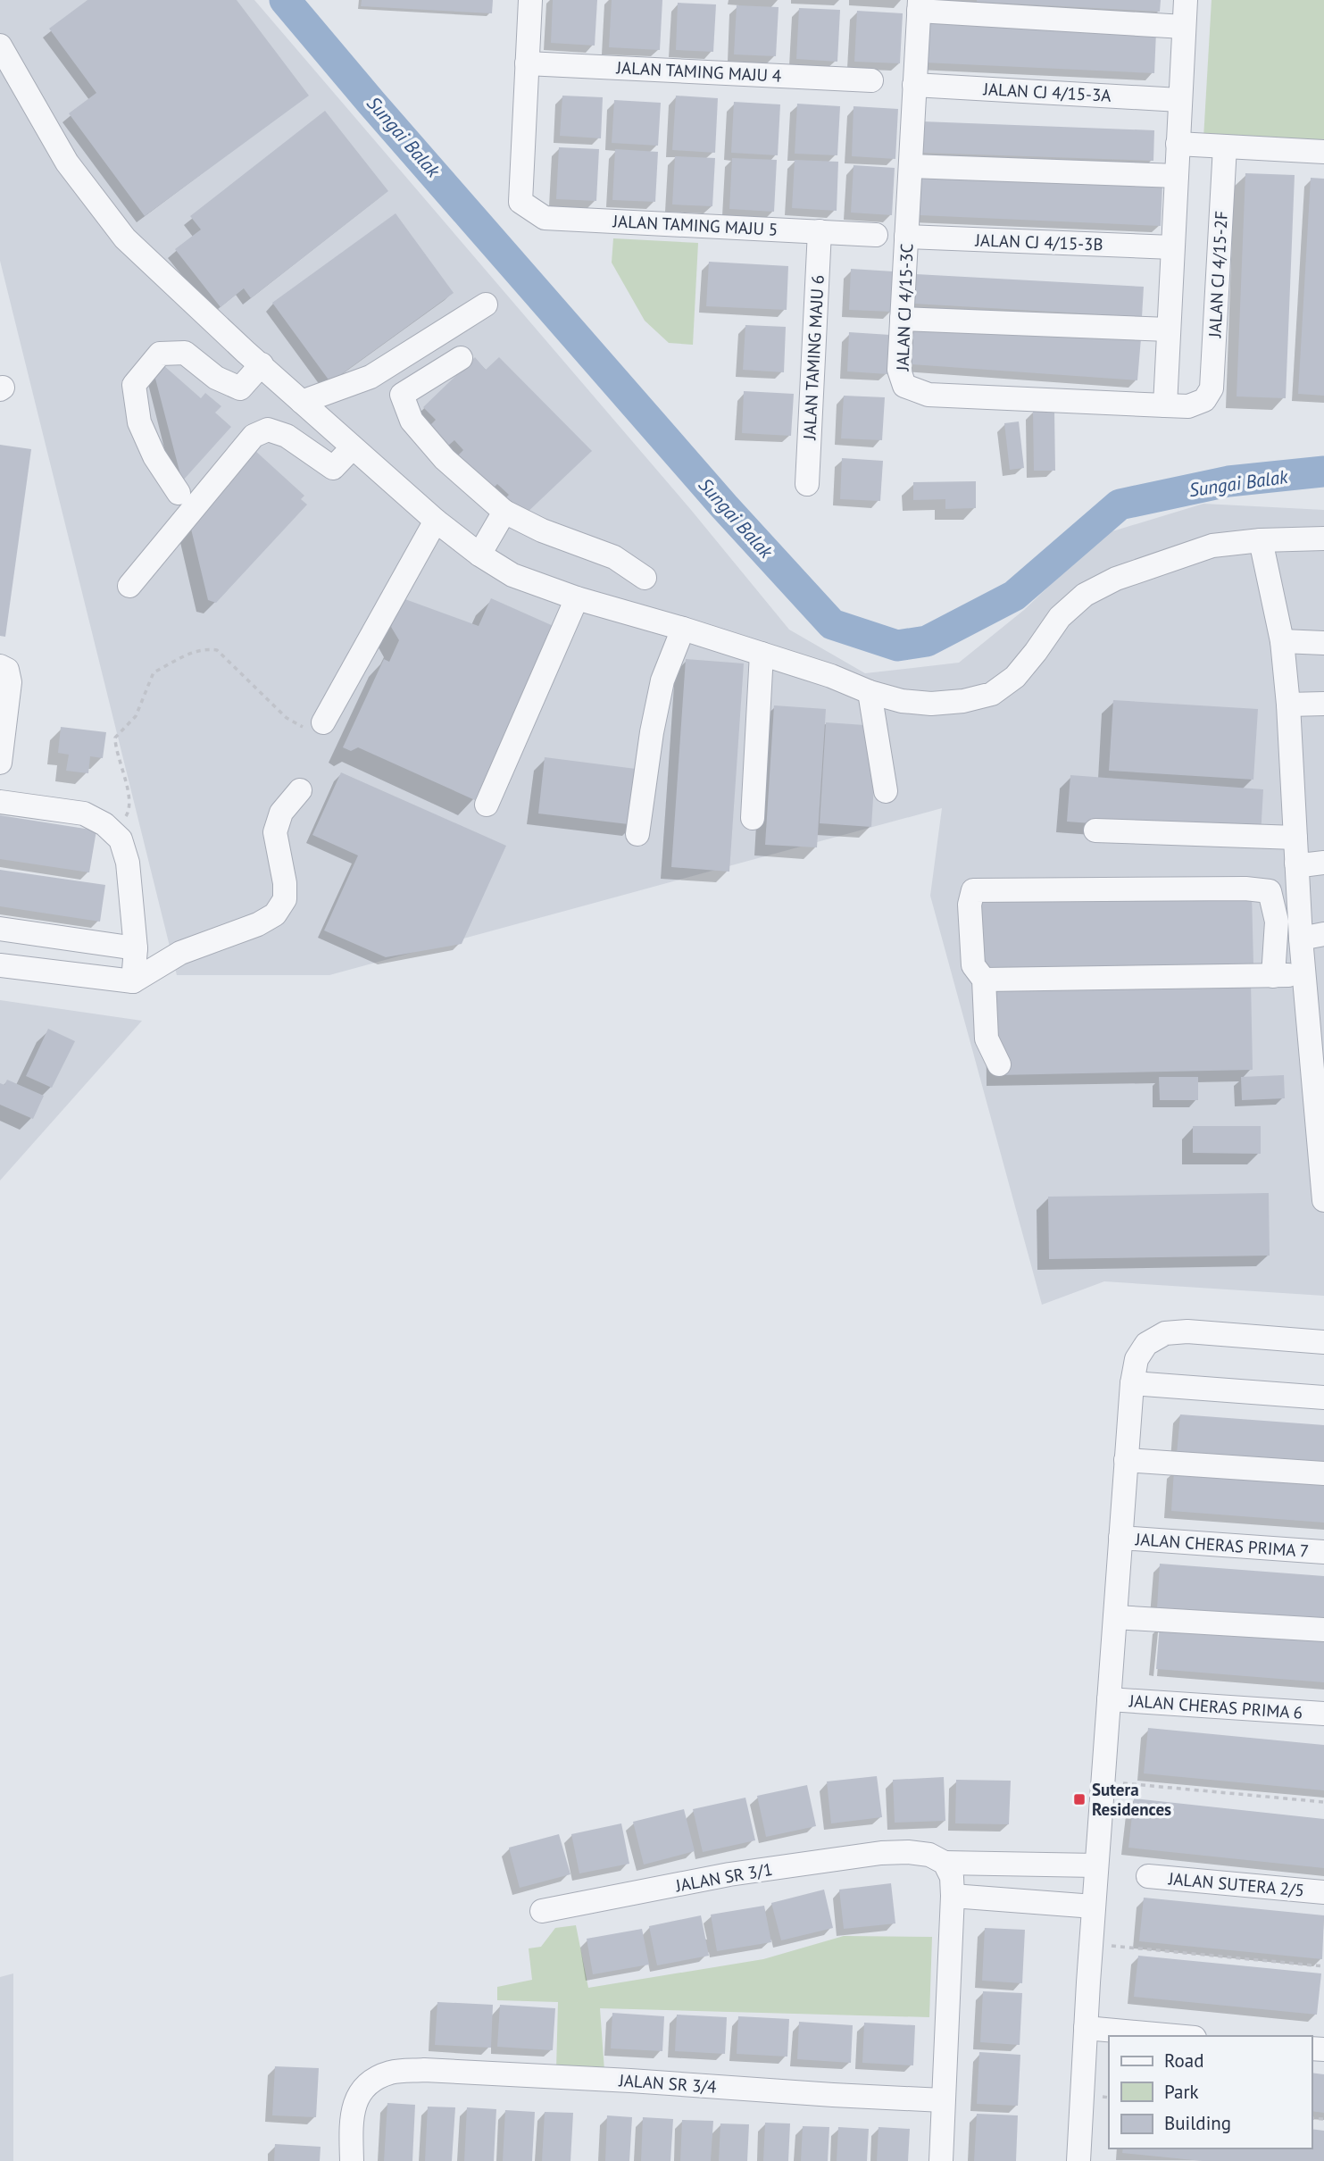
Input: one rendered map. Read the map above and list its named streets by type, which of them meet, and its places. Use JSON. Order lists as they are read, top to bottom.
{
  "streets": {
    "street": [
      "JALAN TAMING MAJU 4",
      "JALAN CJ 4/15-3A",
      "JALAN TAMING MAJU 5",
      "JALAN CJ 4/15-3B",
      "JALAN CJ 4/15-2F",
      "JALAN CJ 4/15-3C",
      "JALAN TAMING MAJU 6",
      "JALAN CHERAS PRIMA 7",
      "JALAN CHERAS PRIMA 6",
      "JALAN SR 3/1",
      "JALAN SUTERA 2/5",
      "JALAN SR 3/4"
    ]
  },
  "crossings": [
    ["JALAN TAMING MAJU 4", "JALAN TAMING MAJU 5"],
    ["JALAN CJ 4/15-3A", "JALAN CJ 4/15-3C"],
    ["JALAN TAMING MAJU 5", "JALAN TAMING MAJU 6"],
    ["JALAN CJ 4/15-3B", "JALAN CJ 4/15-3C"],
    ["JALAN CJ 4/15-2F", "JALAN CJ 4/15-3C"]
  ],
  "water": ["Sungai Balak"],
  "places": {
    "transit": ["Sutera Residences"]
  },
  "legend": ["Road", "Park", "Building"]
}
